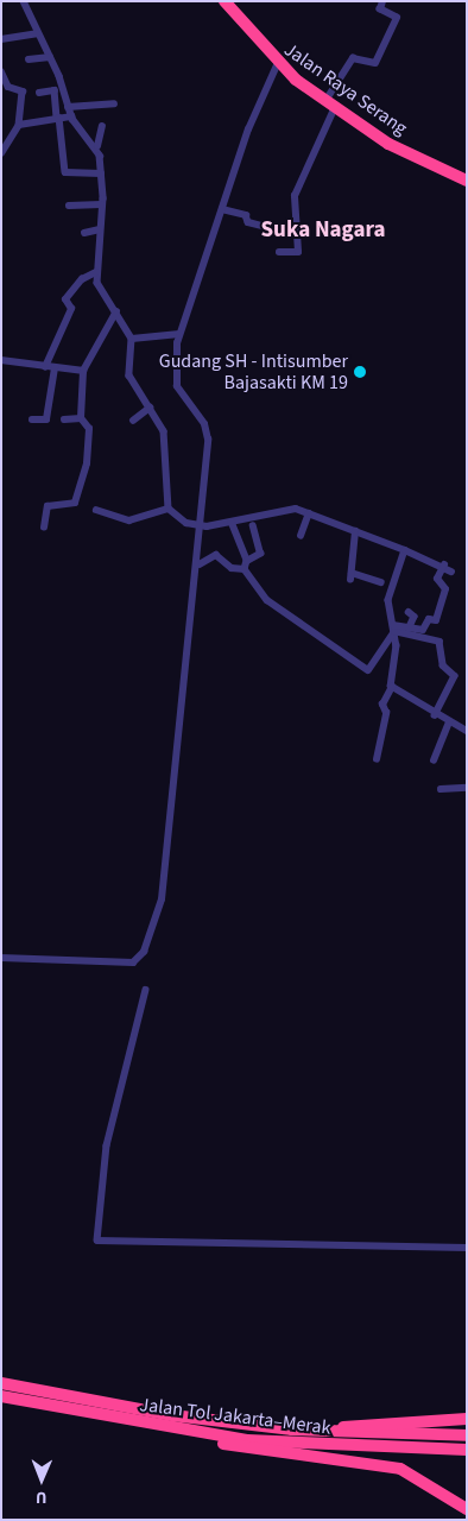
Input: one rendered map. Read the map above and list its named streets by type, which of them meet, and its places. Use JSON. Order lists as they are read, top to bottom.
{
  "streets": {
    "highway": ["Jalan Raya Serang", "Jalan Tol Jakarta–Merak"]
  },
  "districts": ["Suka Nagara"],
  "places": ["Gudang SH - Intisumber Bajasakti KM 19"],
  "north": "bottom"
}
